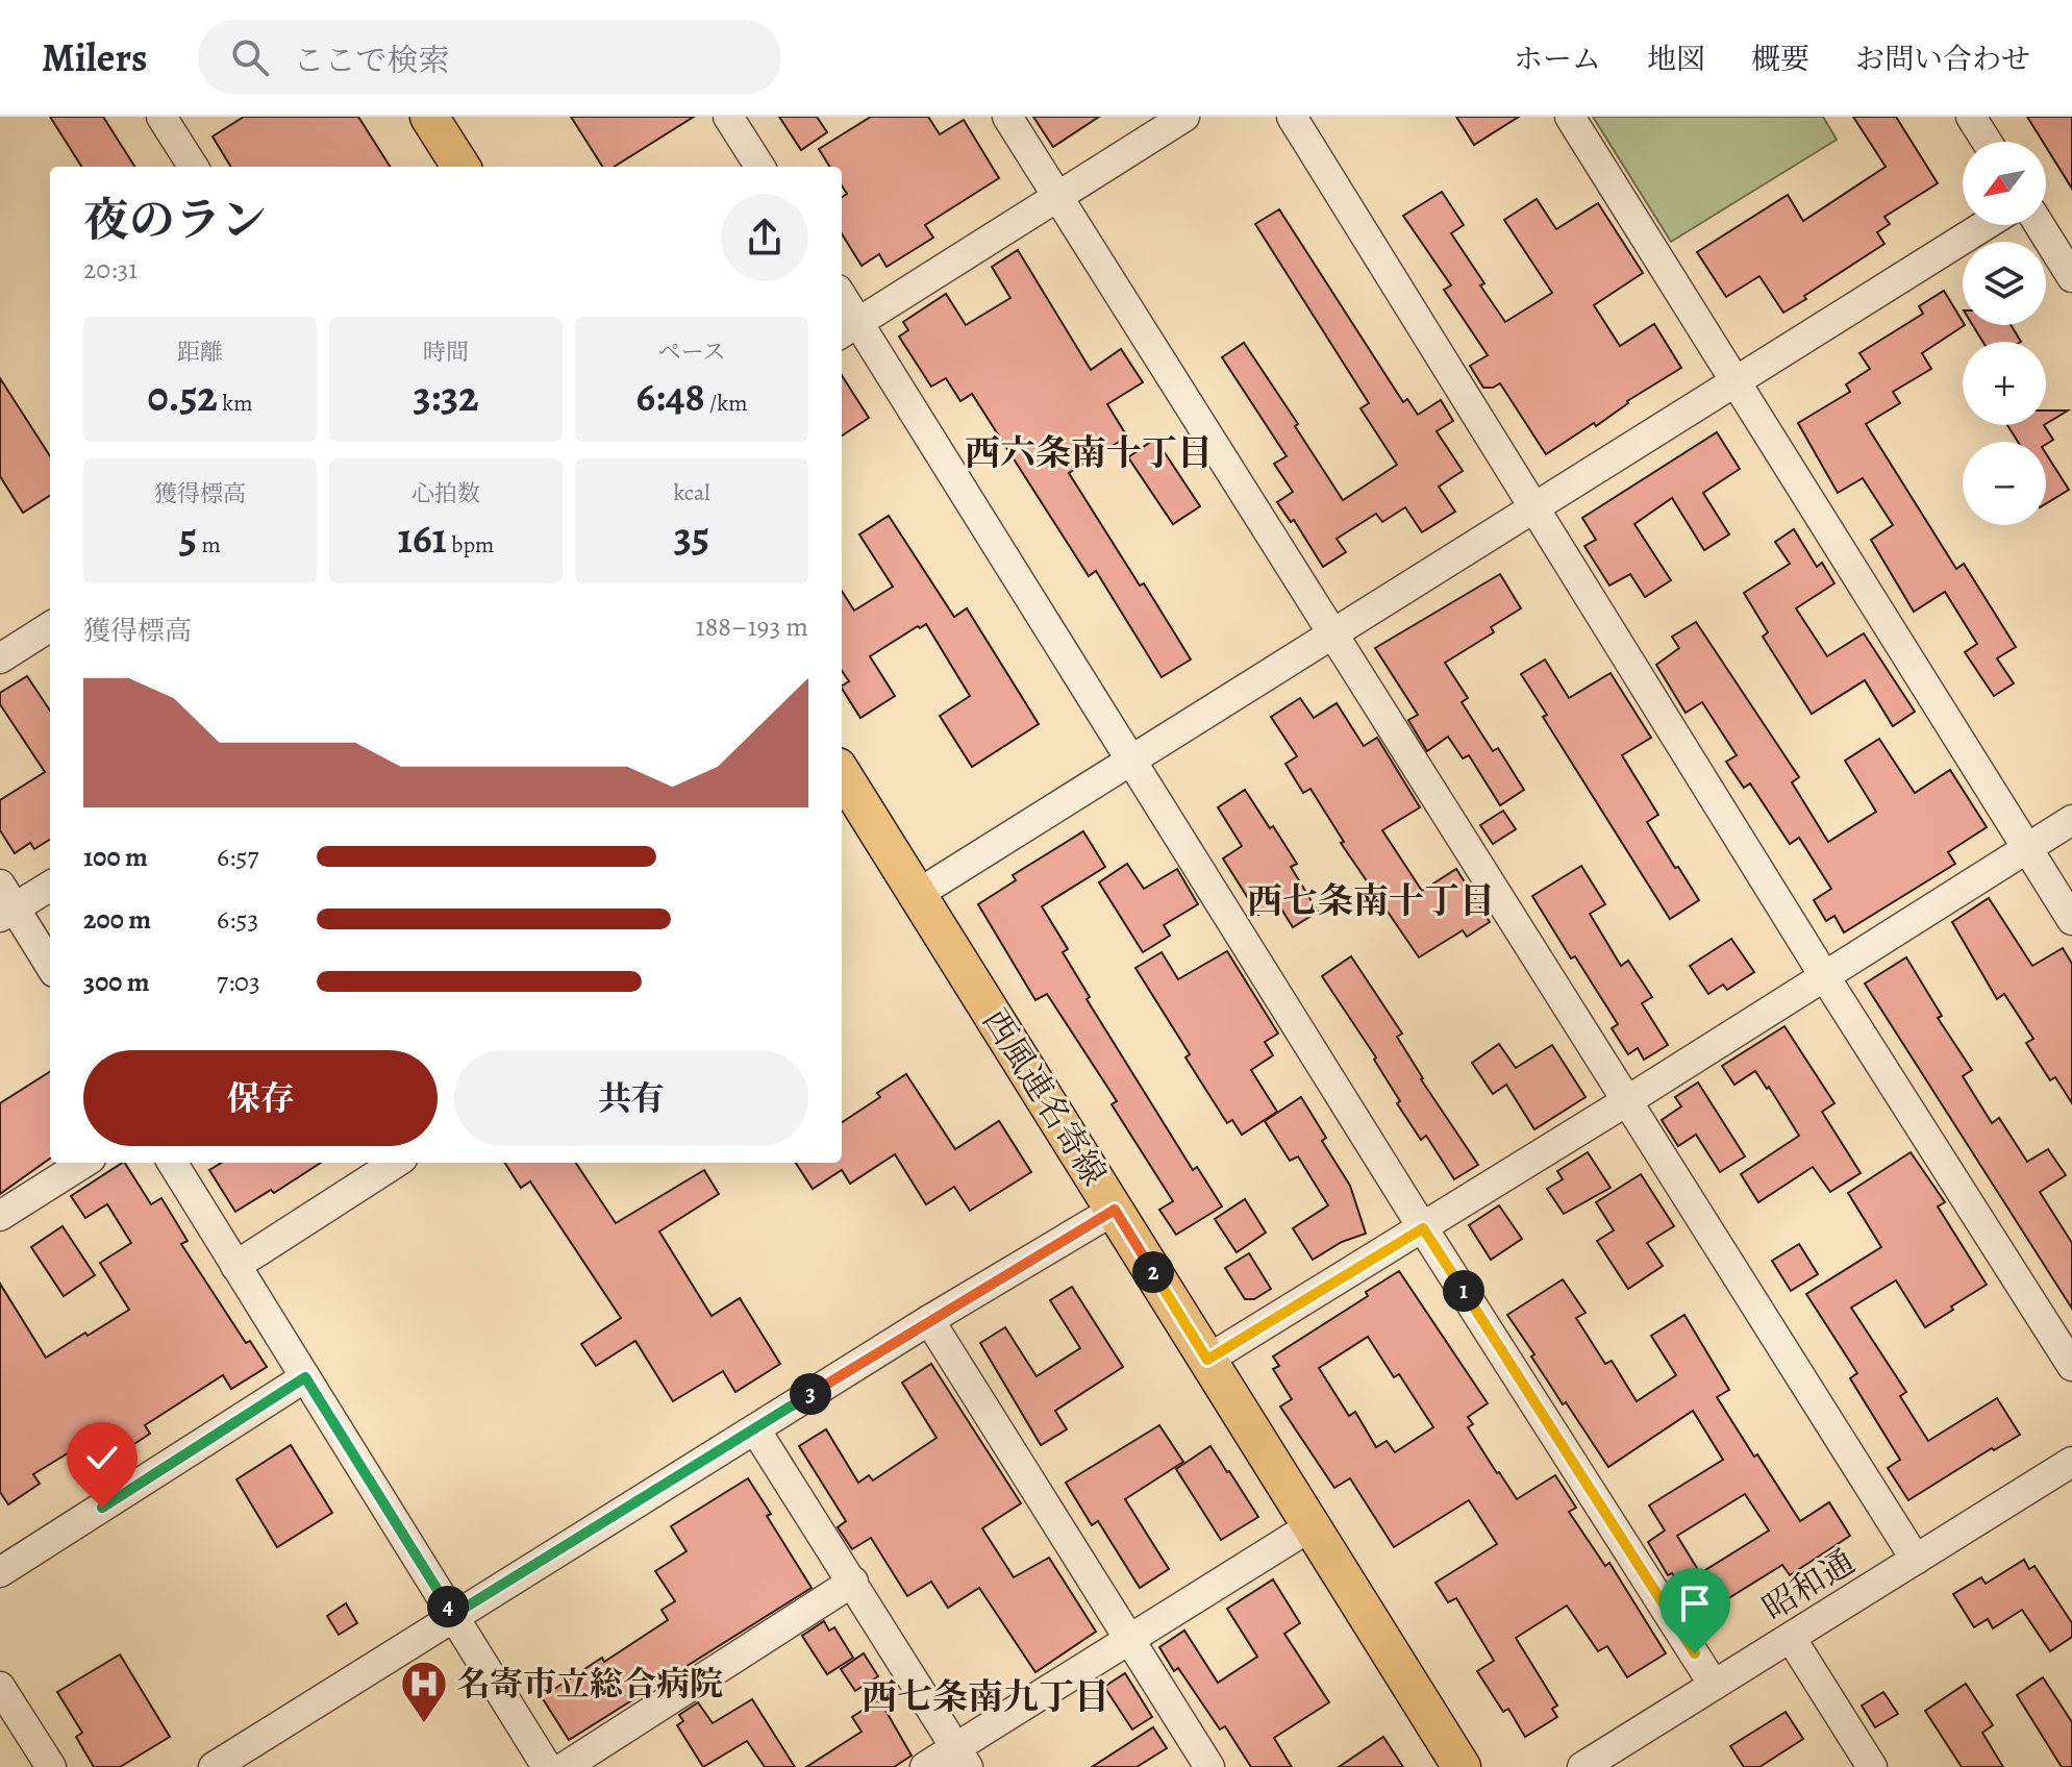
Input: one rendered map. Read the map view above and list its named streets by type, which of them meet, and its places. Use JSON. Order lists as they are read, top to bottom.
{
  "streets": {
    "main road": ["西風連名寄線"],
    "street": ["昭和通"]
  },
  "districts": ["西六条南十丁目", "西七条南十丁目", "西七条南九丁目"],
  "places": {
    "hospital": ["名寄市立総合病院"]
  },
  "north": "bottom left",
  "page": {
    "header": "Milers",
    "search": "ここで検索",
    "nav": [
      "ホーム",
      "地図",
      "概要",
      "お問い合わせ"
    ],
    "map_buttons": ["+", "−"],
    "heading": ["夜のラン", "20:31"],
    "stats": [
      ["距離", "0.52 km"],
      ["時間", "3:32"],
      ["ペース", "6:48 /km"],
      ["獲得標高", "5 m"],
      ["心拍数", "161 bpm"],
      ["kcal", "35"]
    ],
    "chart": ["獲得標高", "188–193 m"],
    "list": [
      {
        "name": "100 m",
        "note": "6:57"
      },
      {
        "name": "200 m",
        "note": "6:53"
      },
      {
        "name": "300 m",
        "note": "7:03"
      }
    ],
    "buttons": ["保存", "共有"],
    "pins": [
      "2",
      "1",
      "3",
      "4"
    ]
  }
}
